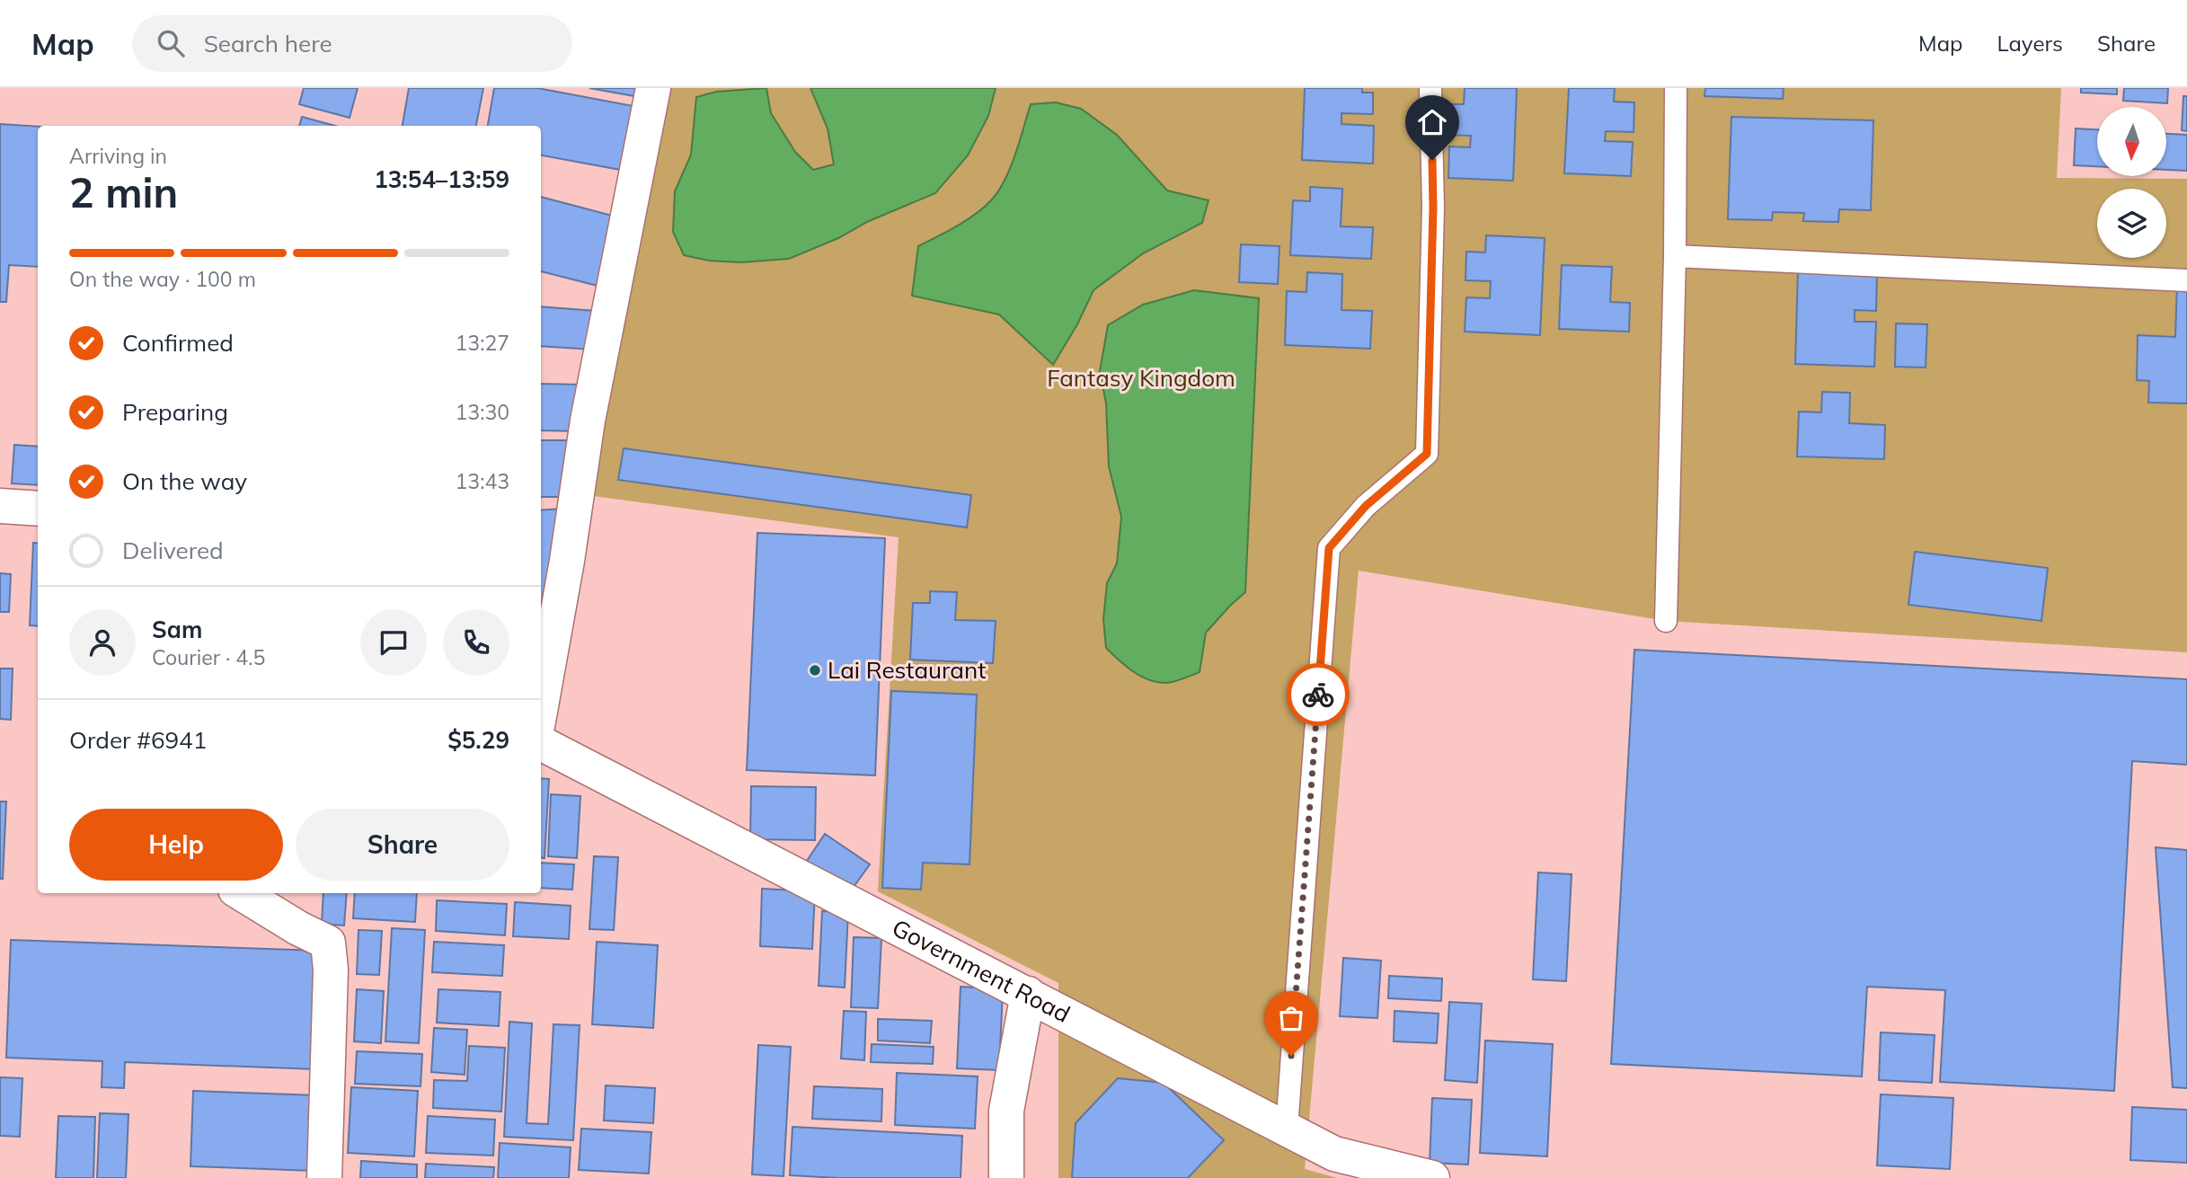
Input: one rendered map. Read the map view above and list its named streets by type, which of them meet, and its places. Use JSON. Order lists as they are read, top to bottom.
{
  "streets": {
    "street": ["Government Road"]
  },
  "parks": ["Fantasy Kingdom"],
  "places": ["Lai Restaurant"],
  "north": "bottom",
  "page": {
    "header": "Map",
    "search": "Search here",
    "nav": ["Map", "Layers", "Share"],
    "heading": ["2 min", "Arriving in", "13:54–13:59"],
    "panel": [
      "Sam",
      "Courier · 4.5",
      "Order #6941",
      "$5.29"
    ],
    "bar": "On the way · 100 m",
    "list": [
      ["Confirmed", "13:27"],
      ["Preparing", "13:30"],
      ["On the way", "13:43"],
      "Delivered"
    ],
    "buttons": ["Help", "Share"]
  }
}
